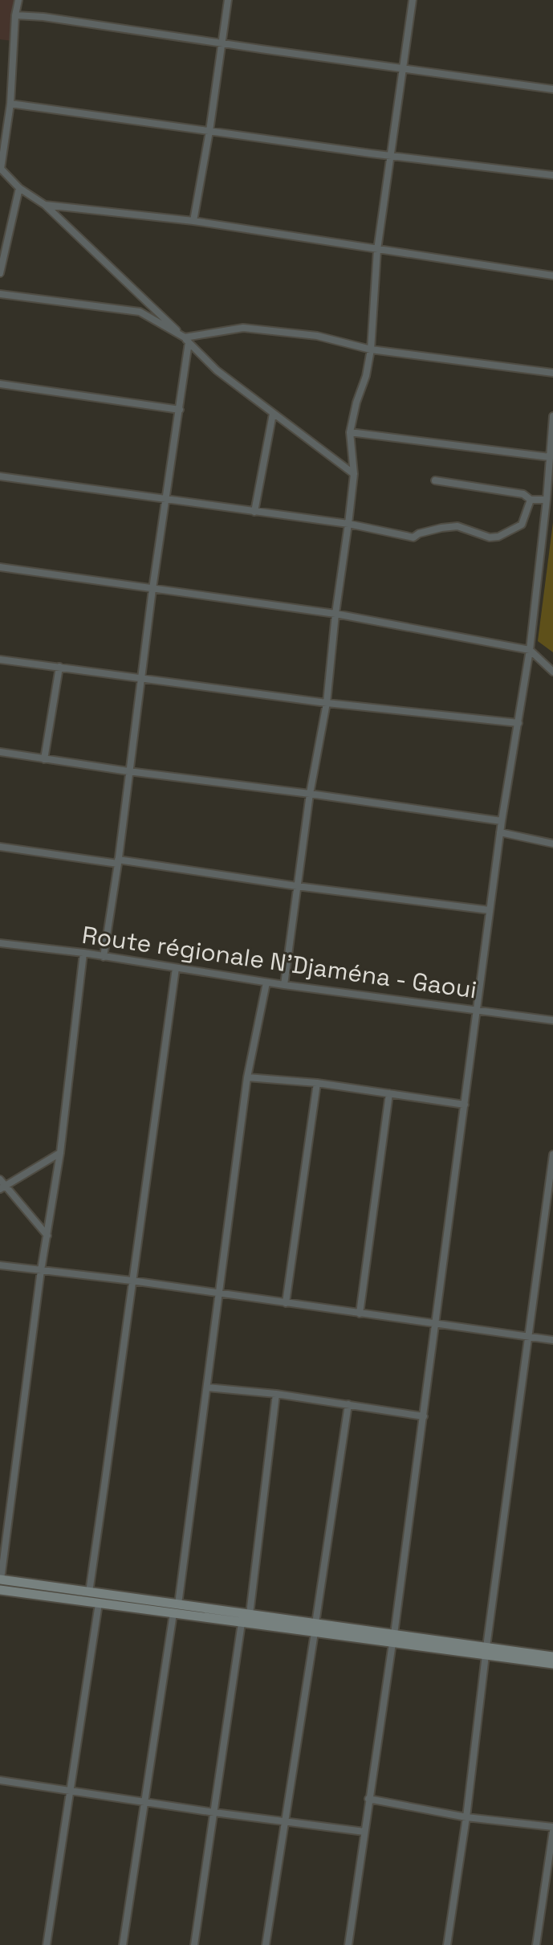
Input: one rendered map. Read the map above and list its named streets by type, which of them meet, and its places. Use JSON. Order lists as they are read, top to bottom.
{
  "streets": {
    "street": ["Route régionale N'Djaména - Gaoui"]
  }
}
